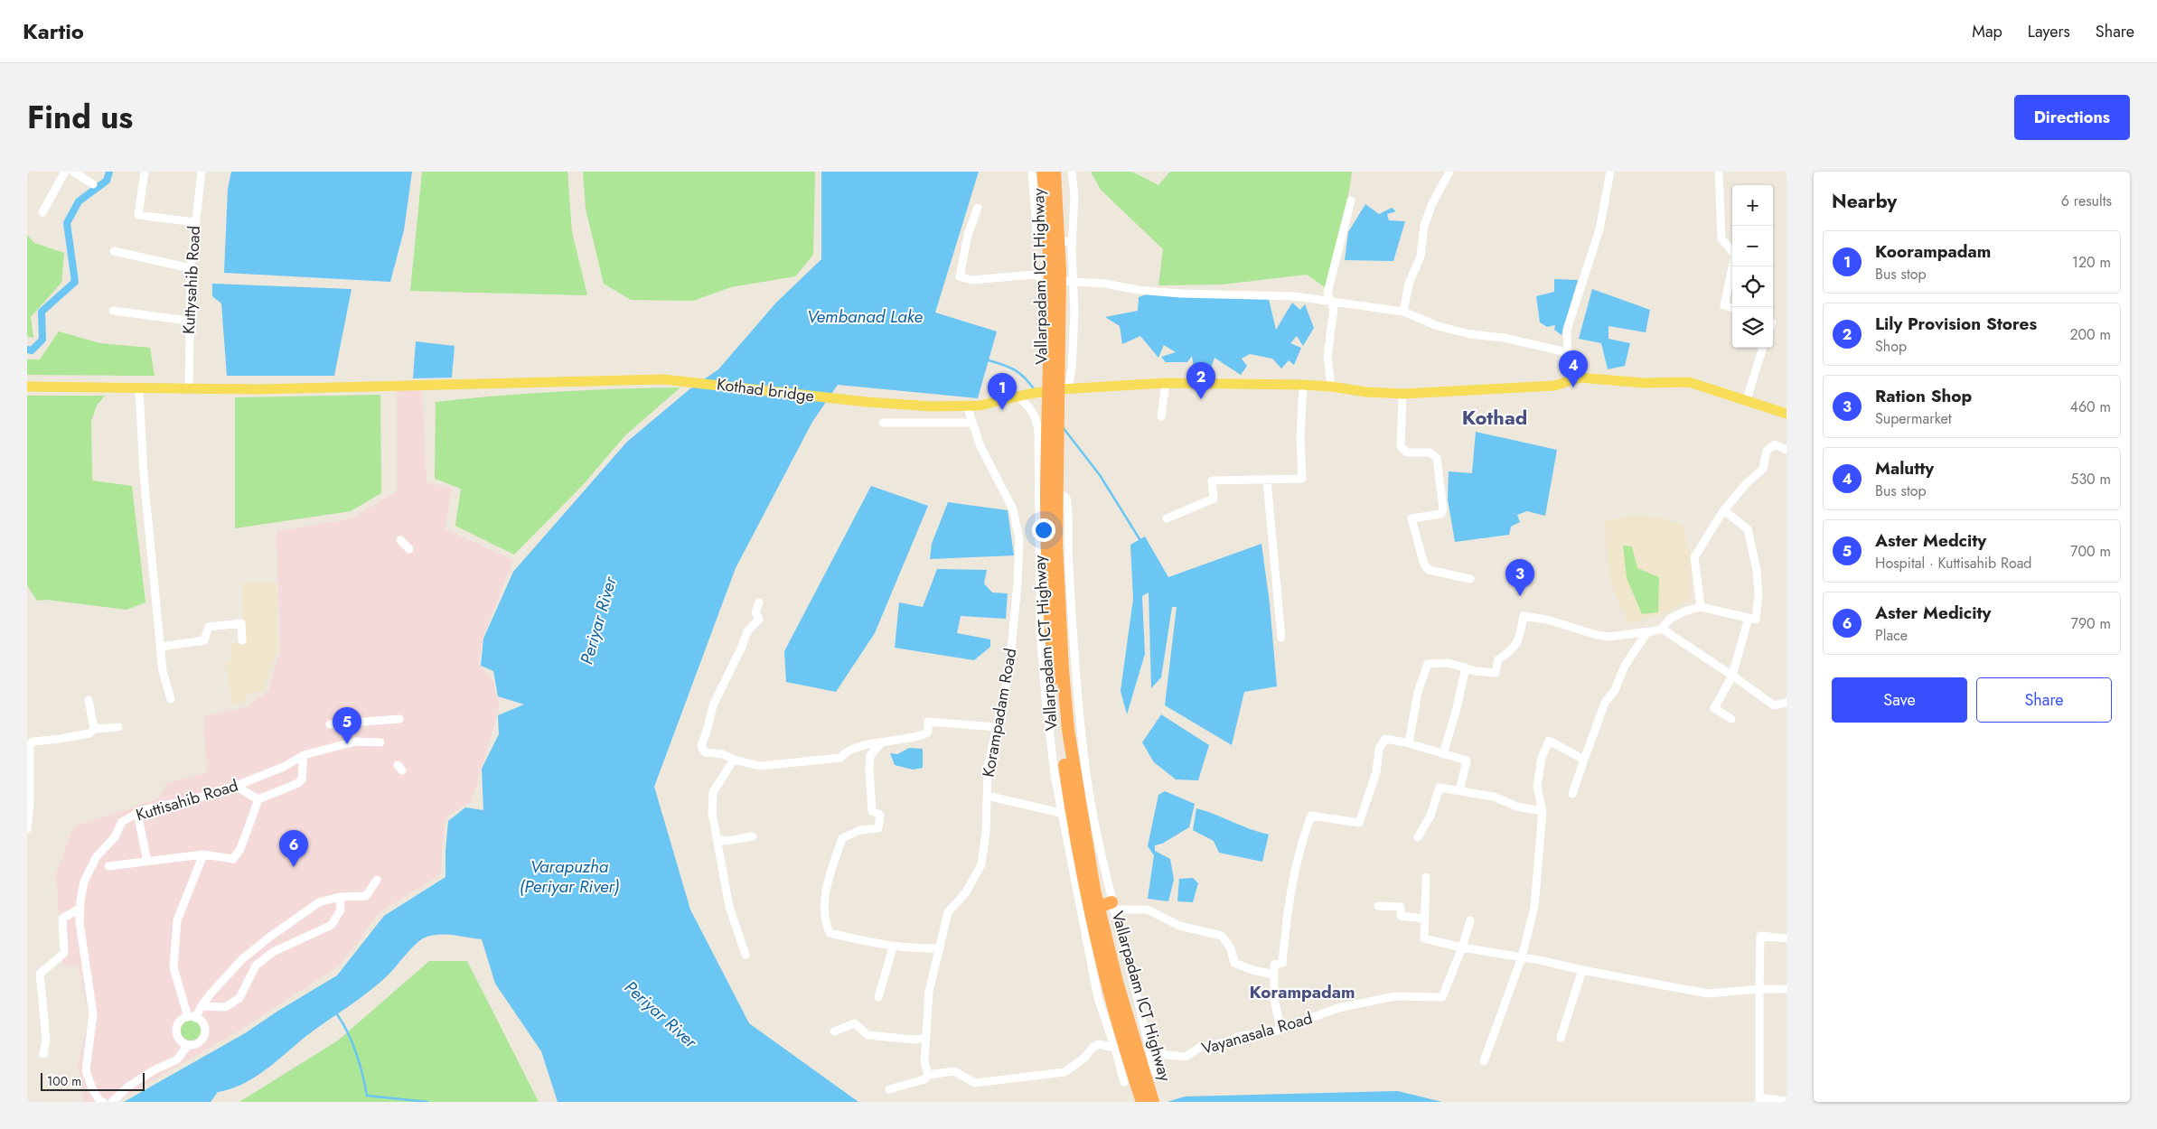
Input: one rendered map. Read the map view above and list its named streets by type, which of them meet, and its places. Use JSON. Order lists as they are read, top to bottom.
{
  "streets": {
    "highway": ["Vallarpadam ICT Highway"],
    "main road": ["Kothad bridge"],
    "street": [
      "Kuttysahib Road",
      "Korampadam Road",
      "Kuttisahib Road",
      "Vayanasala Road"
    ]
  },
  "crossings": [
    ["Kuttysahib Road", "Kothad bridge"],
    ["Kothad bridge", "Korampadam Road"]
  ],
  "districts": ["Kothad", "Korampadam"],
  "water": ["Vembanad Lake", "Periyar River", "Varapuzha (Periyar River)"],
  "scale_bar": "100 m",
  "page": {
    "header": "Kartio",
    "nav": ["Map", "Layers", "Share"],
    "title": "Find us",
    "buttons": [
      "Directions",
      ["Save", "Share"]
    ],
    "heading": ["Nearby", "6 results"],
    "map_buttons": ["+", "−"],
    "list": [
      {
        "mark": "1",
        "name": "Koorampadam",
        "note": "Bus stop",
        "value": "120 m"
      },
      {
        "mark": "2",
        "name": "Lily Provision Stores",
        "note": "Shop",
        "value": "200 m"
      },
      {
        "mark": "3",
        "name": "Ration Shop",
        "note": "Supermarket",
        "value": "460 m"
      },
      {
        "mark": "4",
        "name": "Malutty",
        "note": "Bus stop",
        "value": "530 m"
      },
      {
        "mark": "5",
        "name": "Aster Medcity",
        "note": "Hospital · Kuttisahib Road",
        "value": "700 m"
      },
      {
        "mark": "6",
        "name": "Aster Medicity",
        "note": "Place",
        "value": "790 m"
      }
    ],
    "pins": [
      "4",
      "2",
      "1",
      "3",
      "5",
      "6"
    ],
    "scale": "100 m"
  }
}
